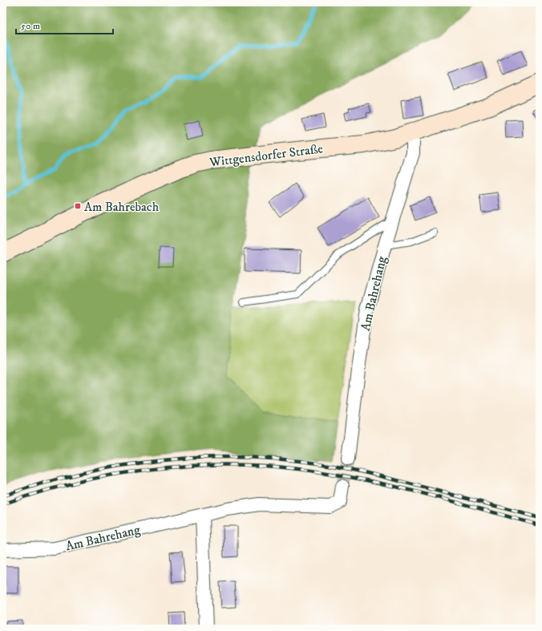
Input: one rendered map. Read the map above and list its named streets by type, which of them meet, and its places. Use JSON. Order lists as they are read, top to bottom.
{
  "streets": {
    "street": ["Wittgensdorfer Straße", "Am Bahrehang"]
  },
  "crossings": [
    ["Wittgensdorfer Straße", "Am Bahrehang"]
  ],
  "places": {
    "transit": ["Am Bahrebach"]
  },
  "scale_bar": "50 m"
}
